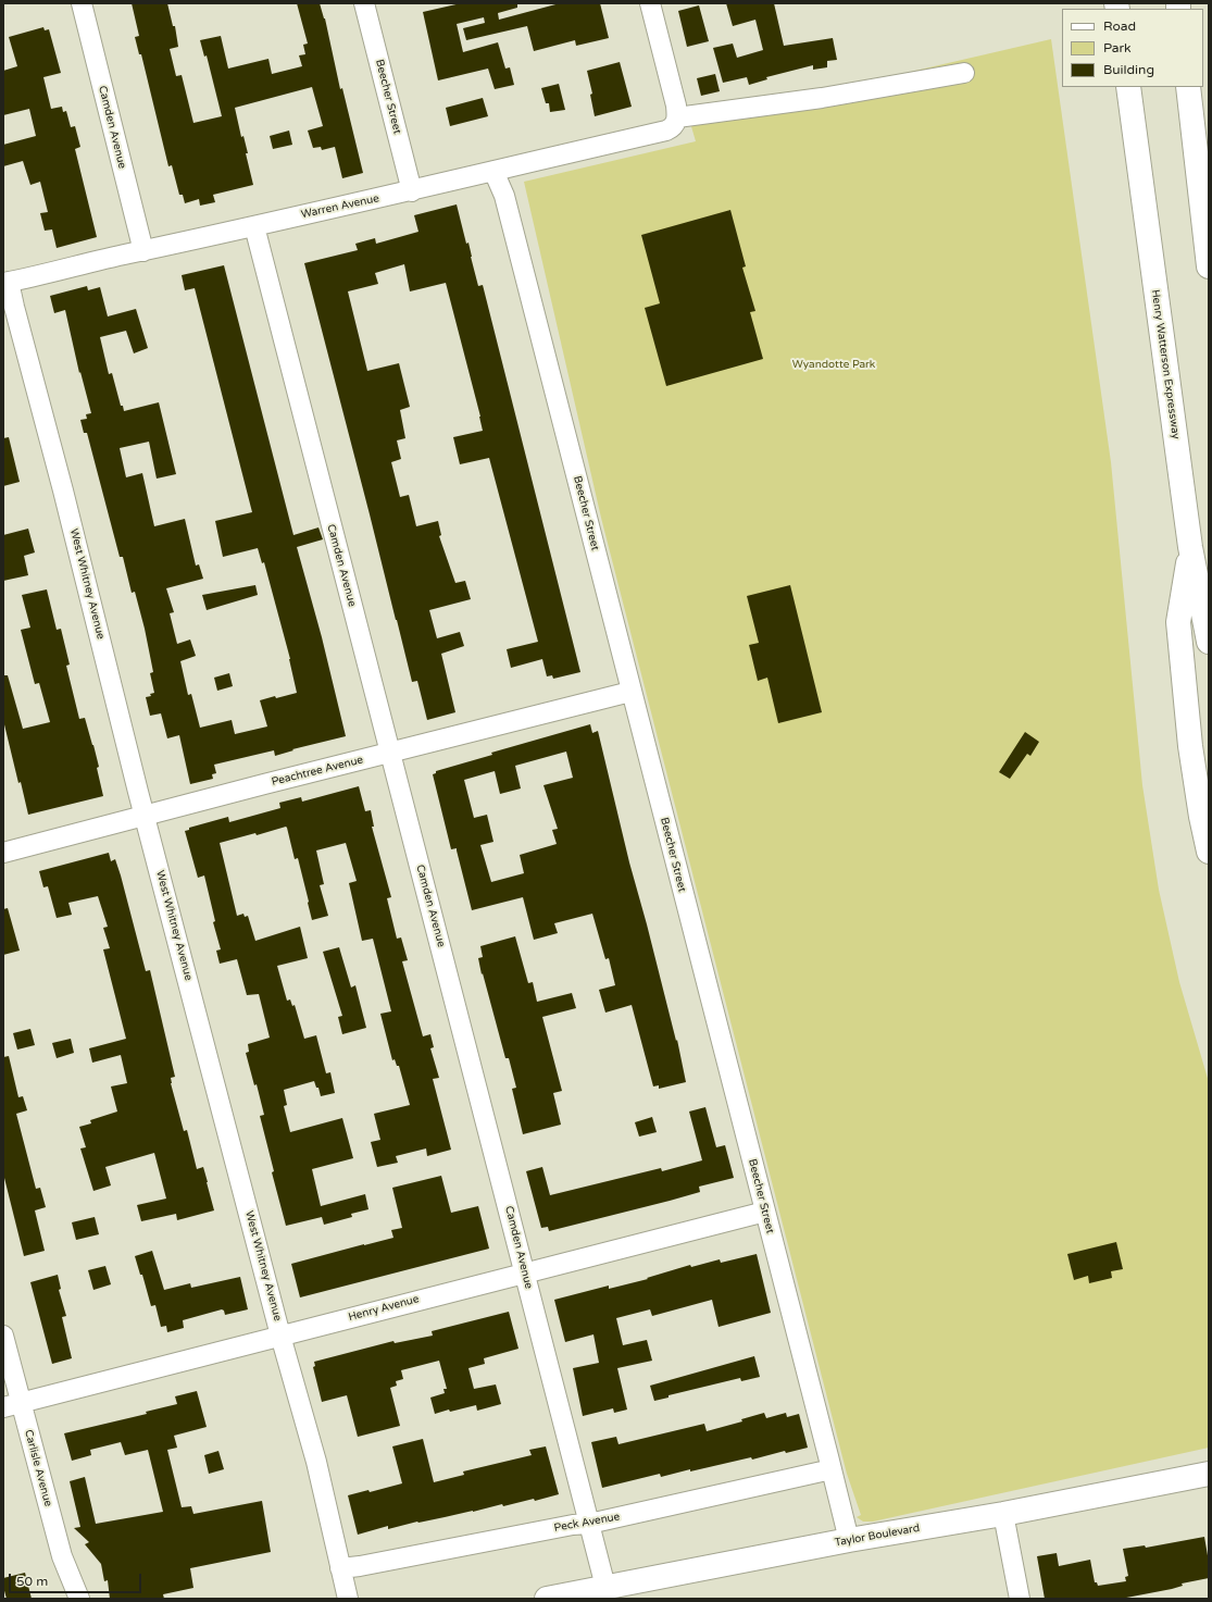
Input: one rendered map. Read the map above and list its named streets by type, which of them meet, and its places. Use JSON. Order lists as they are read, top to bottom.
{
  "streets": {
    "main road": ["Henry Watterson Expressway", "Taylor Boulevard"],
    "street": [
      "Beecher Street",
      "Camden Avenue",
      "Warren Avenue",
      "West Whitney Avenue",
      "Peachtree Avenue",
      "Henry Avenue",
      "Carlisle Avenue",
      "Peck Avenue"
    ]
  },
  "crossings": [
    ["Beecher Street", "Warren Avenue"],
    ["Beecher Street", "Peachtree Avenue"],
    ["Beecher Street", "Henry Avenue"],
    ["Beecher Street", "Peck Avenue"],
    ["Beecher Street", "Taylor Boulevard"],
    ["Camden Avenue", "Warren Avenue"],
    ["Camden Avenue", "Peachtree Avenue"],
    ["Camden Avenue", "Henry Avenue"],
    ["Camden Avenue", "Peck Avenue"],
    ["Camden Avenue", "Taylor Boulevard"],
    ["Warren Avenue", "West Whitney Avenue"],
    ["West Whitney Avenue", "Peachtree Avenue"],
    ["West Whitney Avenue", "Henry Avenue"],
    ["West Whitney Avenue", "Peck Avenue"],
    ["Henry Avenue", "Carlisle Avenue"]
  ],
  "parks": ["Wyandotte Park"],
  "legend": ["Road", "Park", "Building"],
  "scale_bar": "50 m"
}
